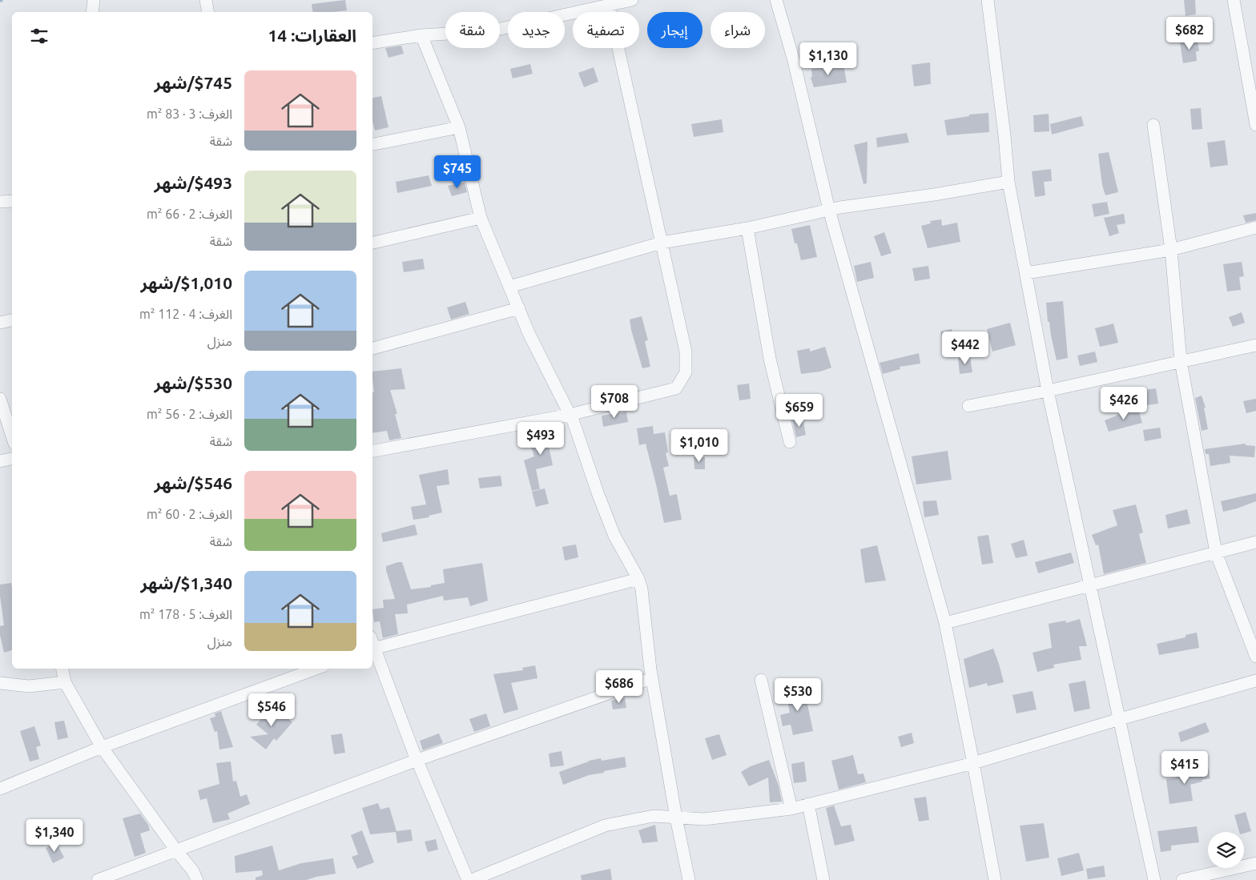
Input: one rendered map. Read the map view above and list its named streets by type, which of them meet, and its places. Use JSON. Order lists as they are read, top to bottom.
{
  "page": {
    "chip": [
      "شراء",
      "إيجار",
      "تصفية",
      "جديد",
      "شقة"
    ],
    "heading": "العقارات: 14",
    "price": [
      "$682",
      "$1,130",
      "$745",
      "$442",
      "$708",
      "$426",
      "$659",
      "$493",
      "$1,010",
      "$686",
      "$530",
      "$546",
      "$415",
      "$1,340"
    ],
    "list": [
      {
        "name": "$745/شهر",
        "note": "الغرف: 3 · 83 m² · شقة"
      },
      {
        "name": "$493/شهر",
        "note": "الغرف: 2 · 66 m² · شقة"
      },
      {
        "name": "$1,010/شهر",
        "note": "الغرف: 4 · 112 m² · منزل"
      },
      {
        "name": "$530/شهر",
        "note": "الغرف: 2 · 56 m² · شقة"
      },
      {
        "name": "$546/شهر",
        "note": "الغرف: 2 · 60 m² · شقة"
      },
      {
        "name": "$1,340/شهر",
        "note": "الغرف: 5 · 178 m² · منزل"
      }
    ]
  }
}
